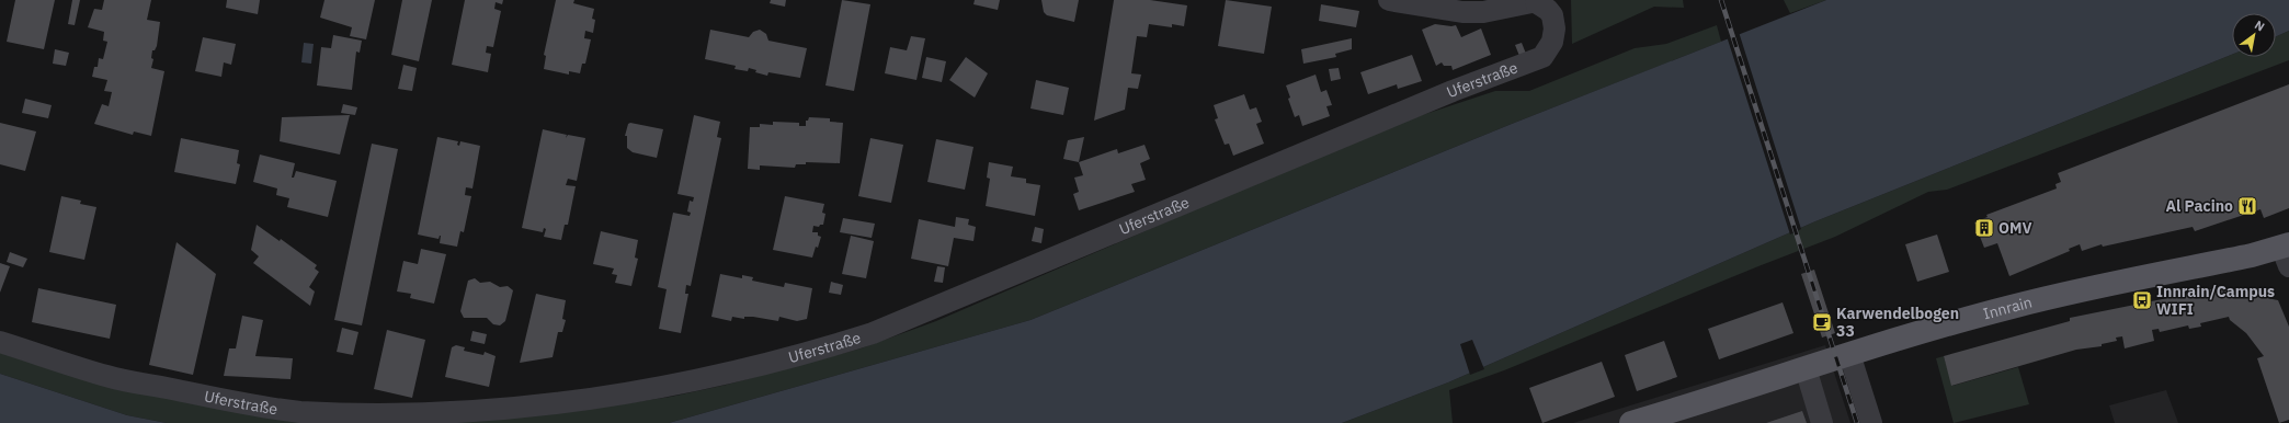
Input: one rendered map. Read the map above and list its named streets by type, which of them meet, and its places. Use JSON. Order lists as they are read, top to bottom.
{
  "streets": {
    "main road": ["Innrain"],
    "street": ["Uferstraße"]
  },
  "places": {
    "restaurant": ["Al Pacino"],
    "building": ["OMV"],
    "bus stop": ["Innrain/Campus WIFI"],
    "cafe": ["Karwendelbogen 33"]
  },
  "north": "top right"
}
